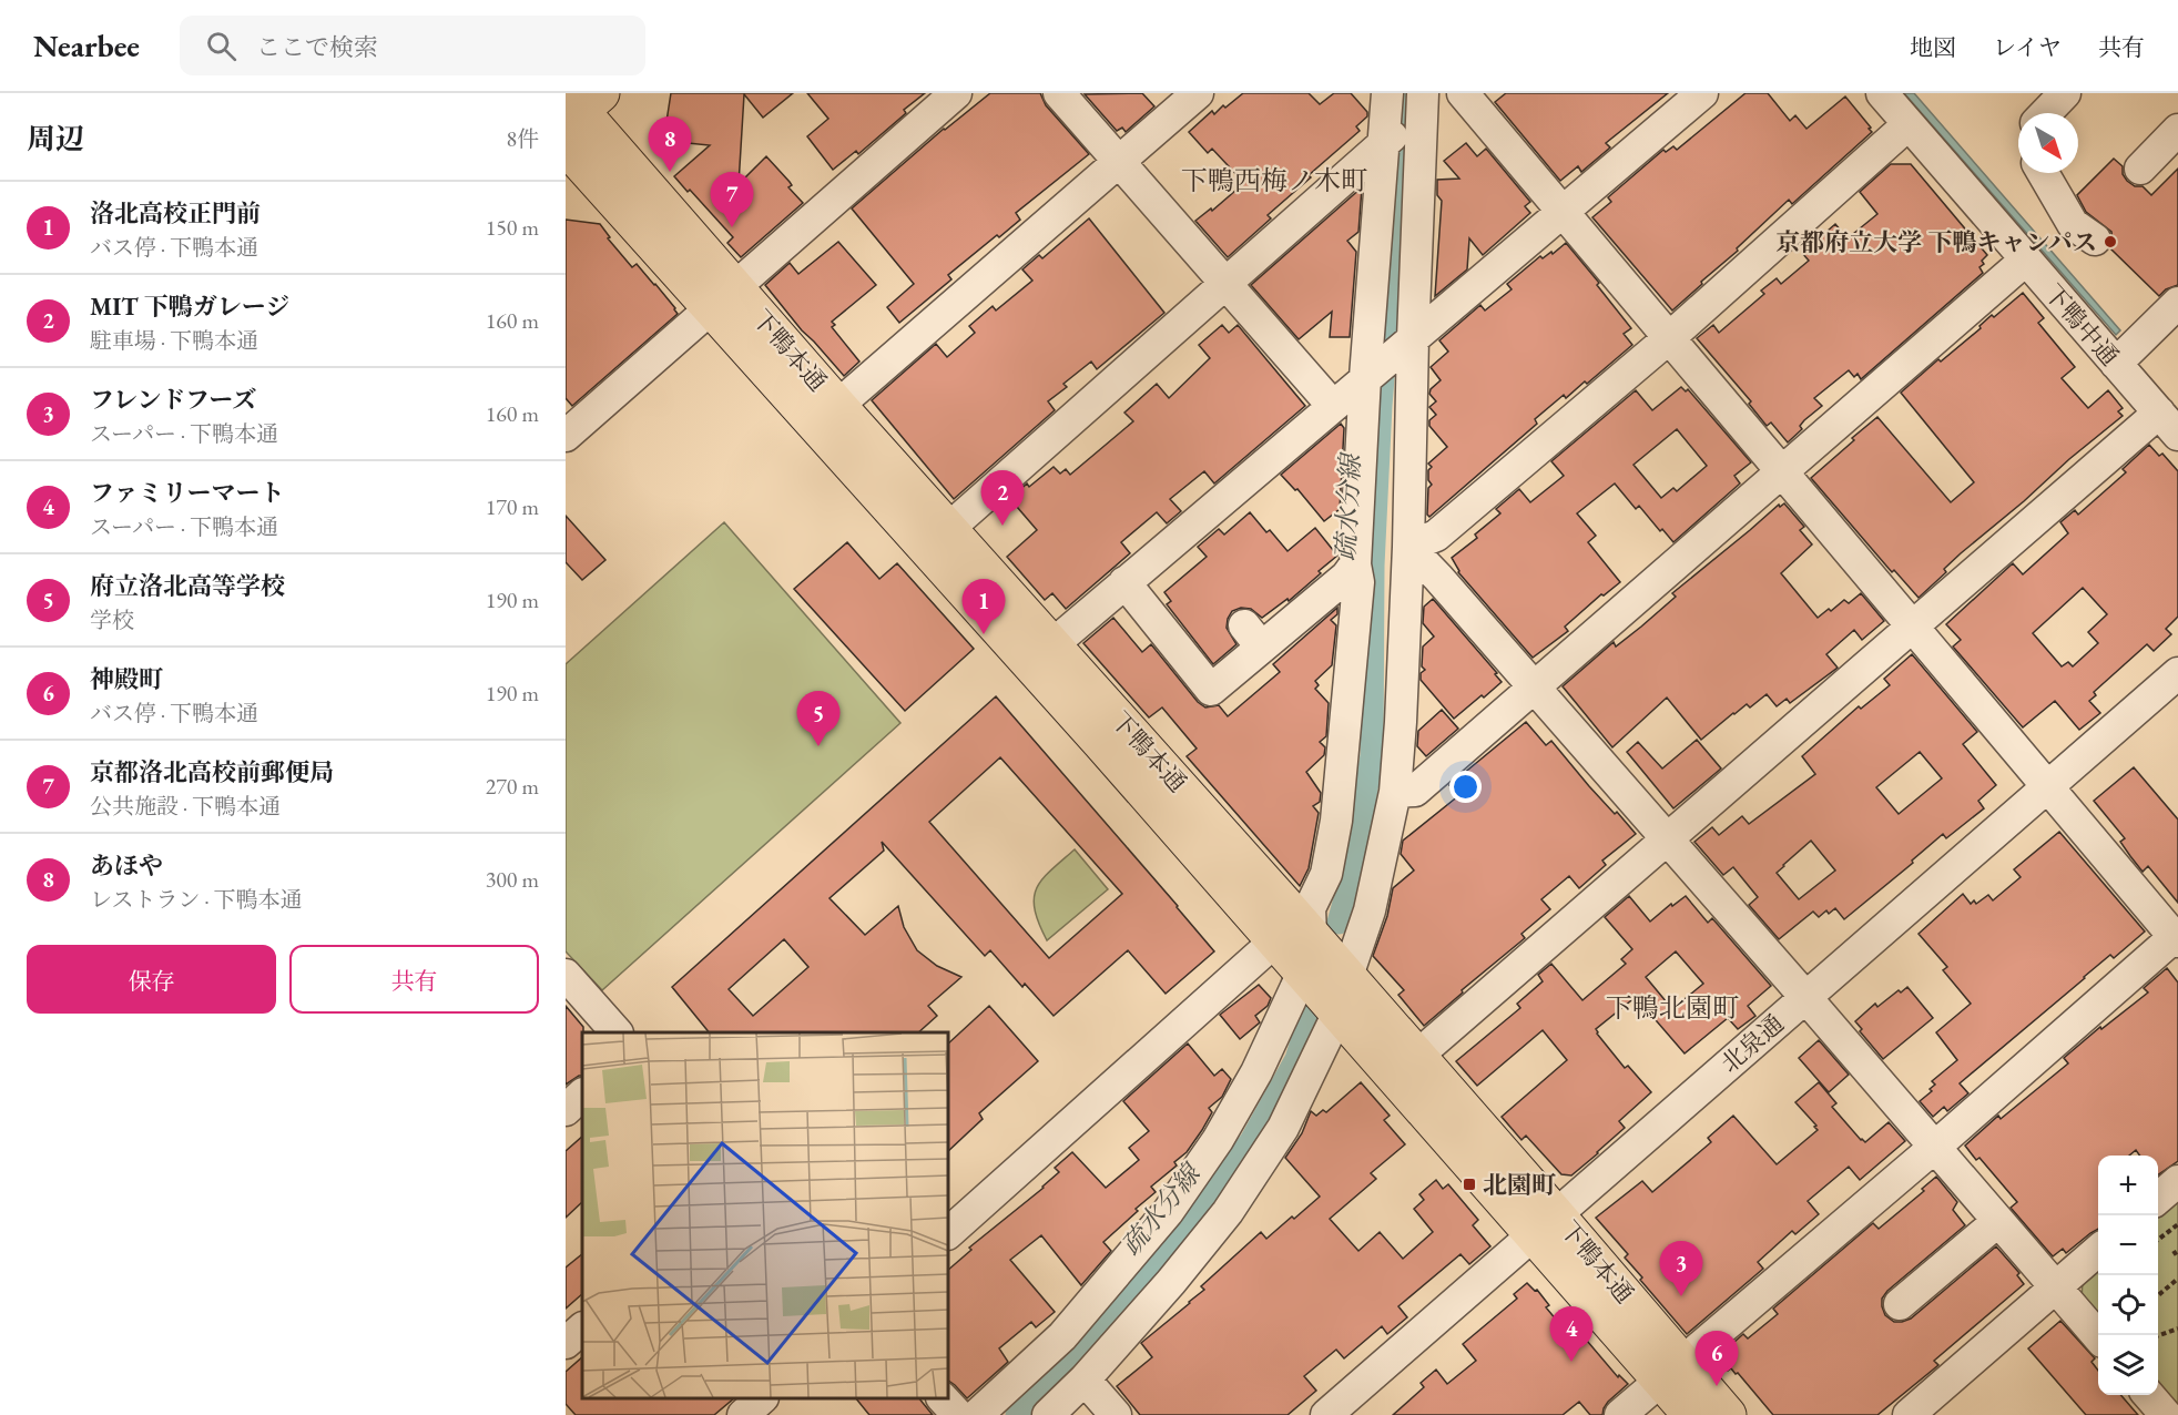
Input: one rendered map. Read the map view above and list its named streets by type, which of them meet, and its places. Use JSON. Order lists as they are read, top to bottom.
{
  "streets": {
    "main road": ["下鴨本通"],
    "street": ["下鴨中通", "北泉通"]
  },
  "crossings": [
    ["下鴨本通", "北泉通"]
  ],
  "districts": ["下鴨西梅ノ木町", "下鴨北園町"],
  "water": ["疏水分線"],
  "places": {
    "other": ["京都府立大学 下鴨キャンパス"],
    "transit": ["北園町"]
  },
  "north": "bottom right",
  "page": {
    "header": "Nearbee",
    "search": "ここで検索",
    "nav": ["地図", "レイヤ", "共有"],
    "heading": ["周辺", "8件"],
    "pins": [
      "8",
      "7",
      "2",
      "1",
      "5",
      "3",
      "4",
      "6"
    ],
    "list": [
      {
        "mark": "1",
        "name": "洛北高校正門前",
        "note": "バス停 · 下鴨本通",
        "value": "150 m"
      },
      {
        "mark": "2",
        "name": "MIT 下鴨ガレージ",
        "note": "駐車場 · 下鴨本通",
        "value": "160 m"
      },
      {
        "mark": "3",
        "name": "フレンドフーズ",
        "note": "スーパー · 下鴨本通",
        "value": "160 m"
      },
      {
        "mark": "4",
        "name": "ファミリーマート",
        "note": "スーパー · 下鴨本通",
        "value": "170 m"
      },
      {
        "mark": "5",
        "name": "府立洛北高等学校",
        "note": "学校",
        "value": "190 m"
      },
      {
        "mark": "6",
        "name": "神殿町",
        "note": "バス停 · 下鴨本通",
        "value": "190 m"
      },
      {
        "mark": "7",
        "name": "京都洛北高校前郵便局",
        "note": "公共施設 · 下鴨本通",
        "value": "270 m"
      },
      {
        "mark": "8",
        "name": "あほや",
        "note": "レストラン · 下鴨本通",
        "value": "300 m"
      }
    ],
    "buttons": ["保存", "共有"],
    "map_buttons": ["+", "−"]
  }
}
